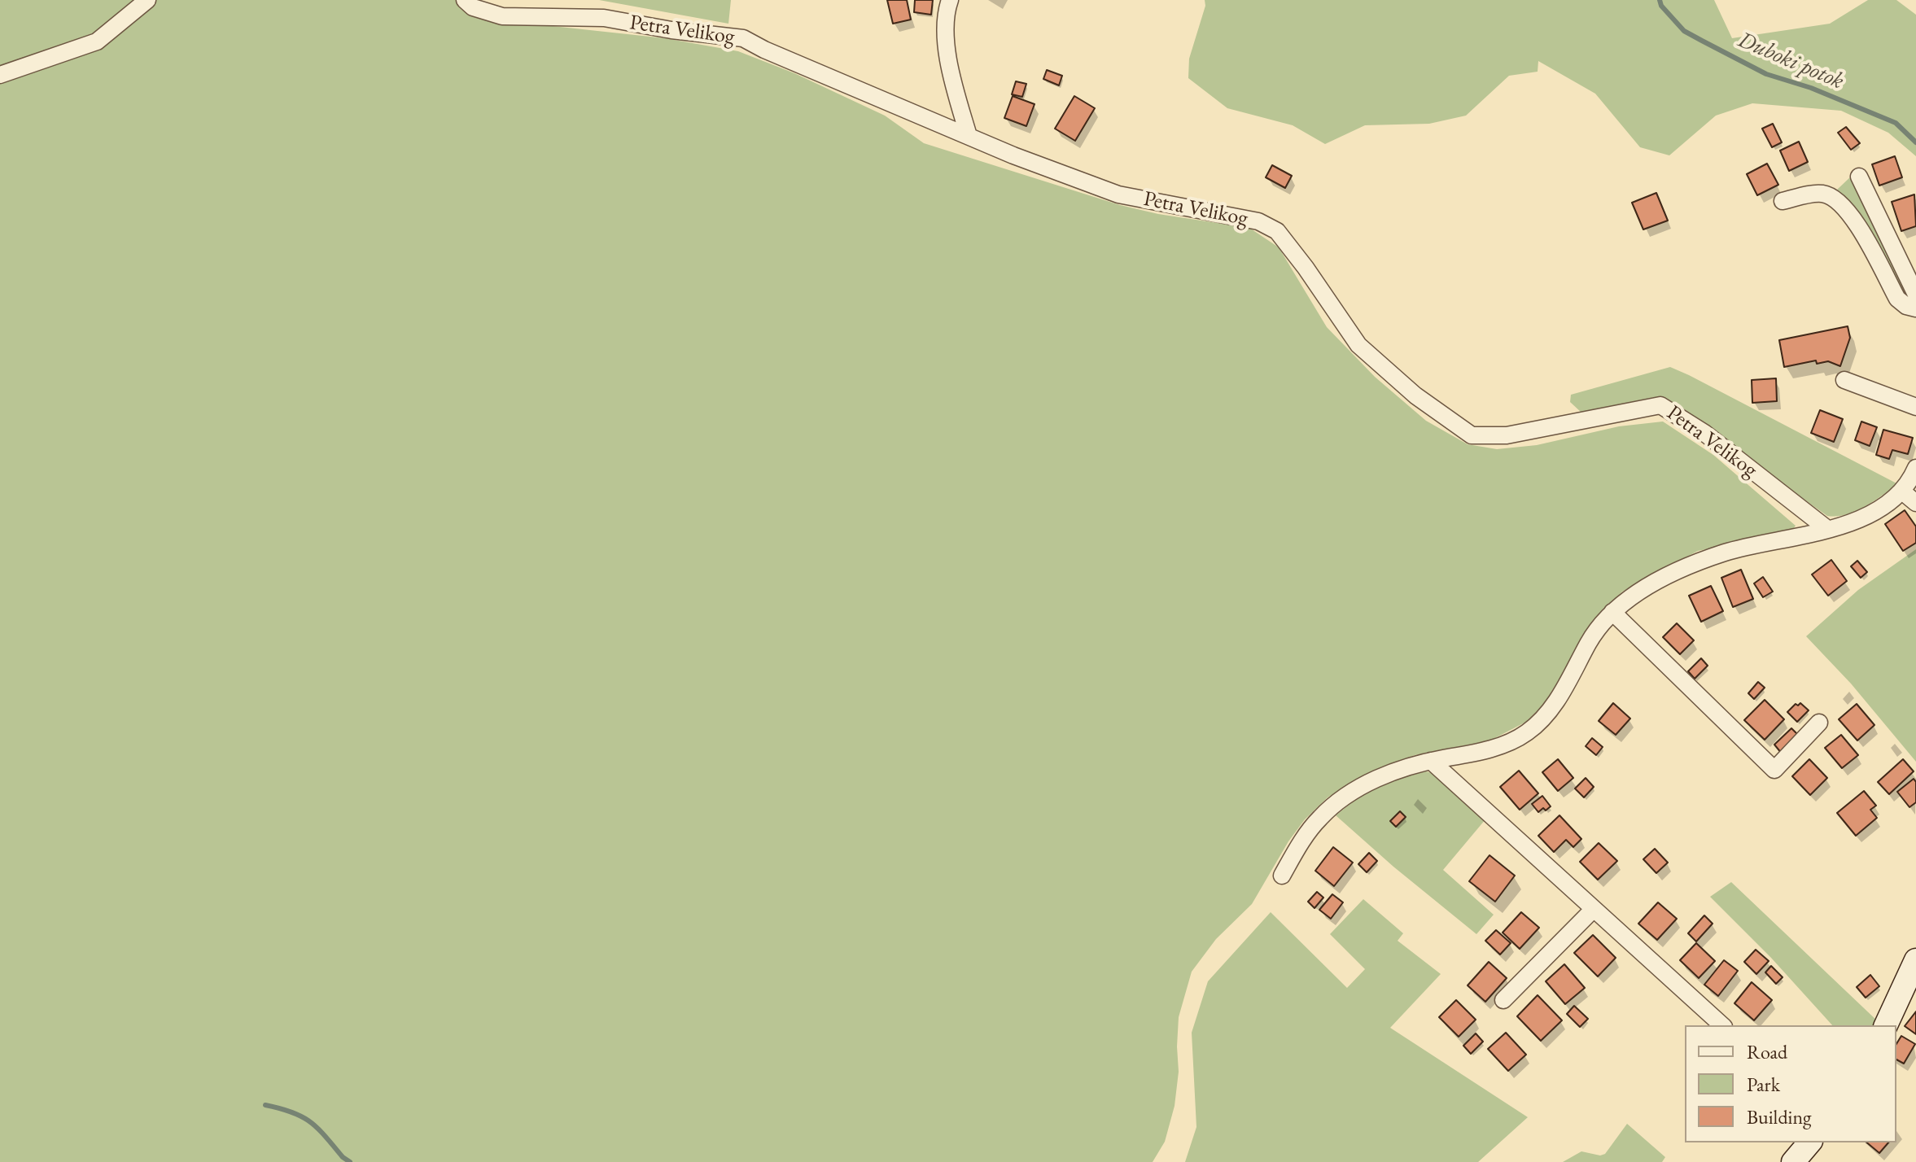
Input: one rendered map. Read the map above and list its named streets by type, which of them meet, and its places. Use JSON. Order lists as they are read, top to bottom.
{
  "streets": {
    "street": ["Petra Velikog"]
  },
  "water": ["Duboki potok"],
  "legend": ["Road", "Park", "Building"]
}
